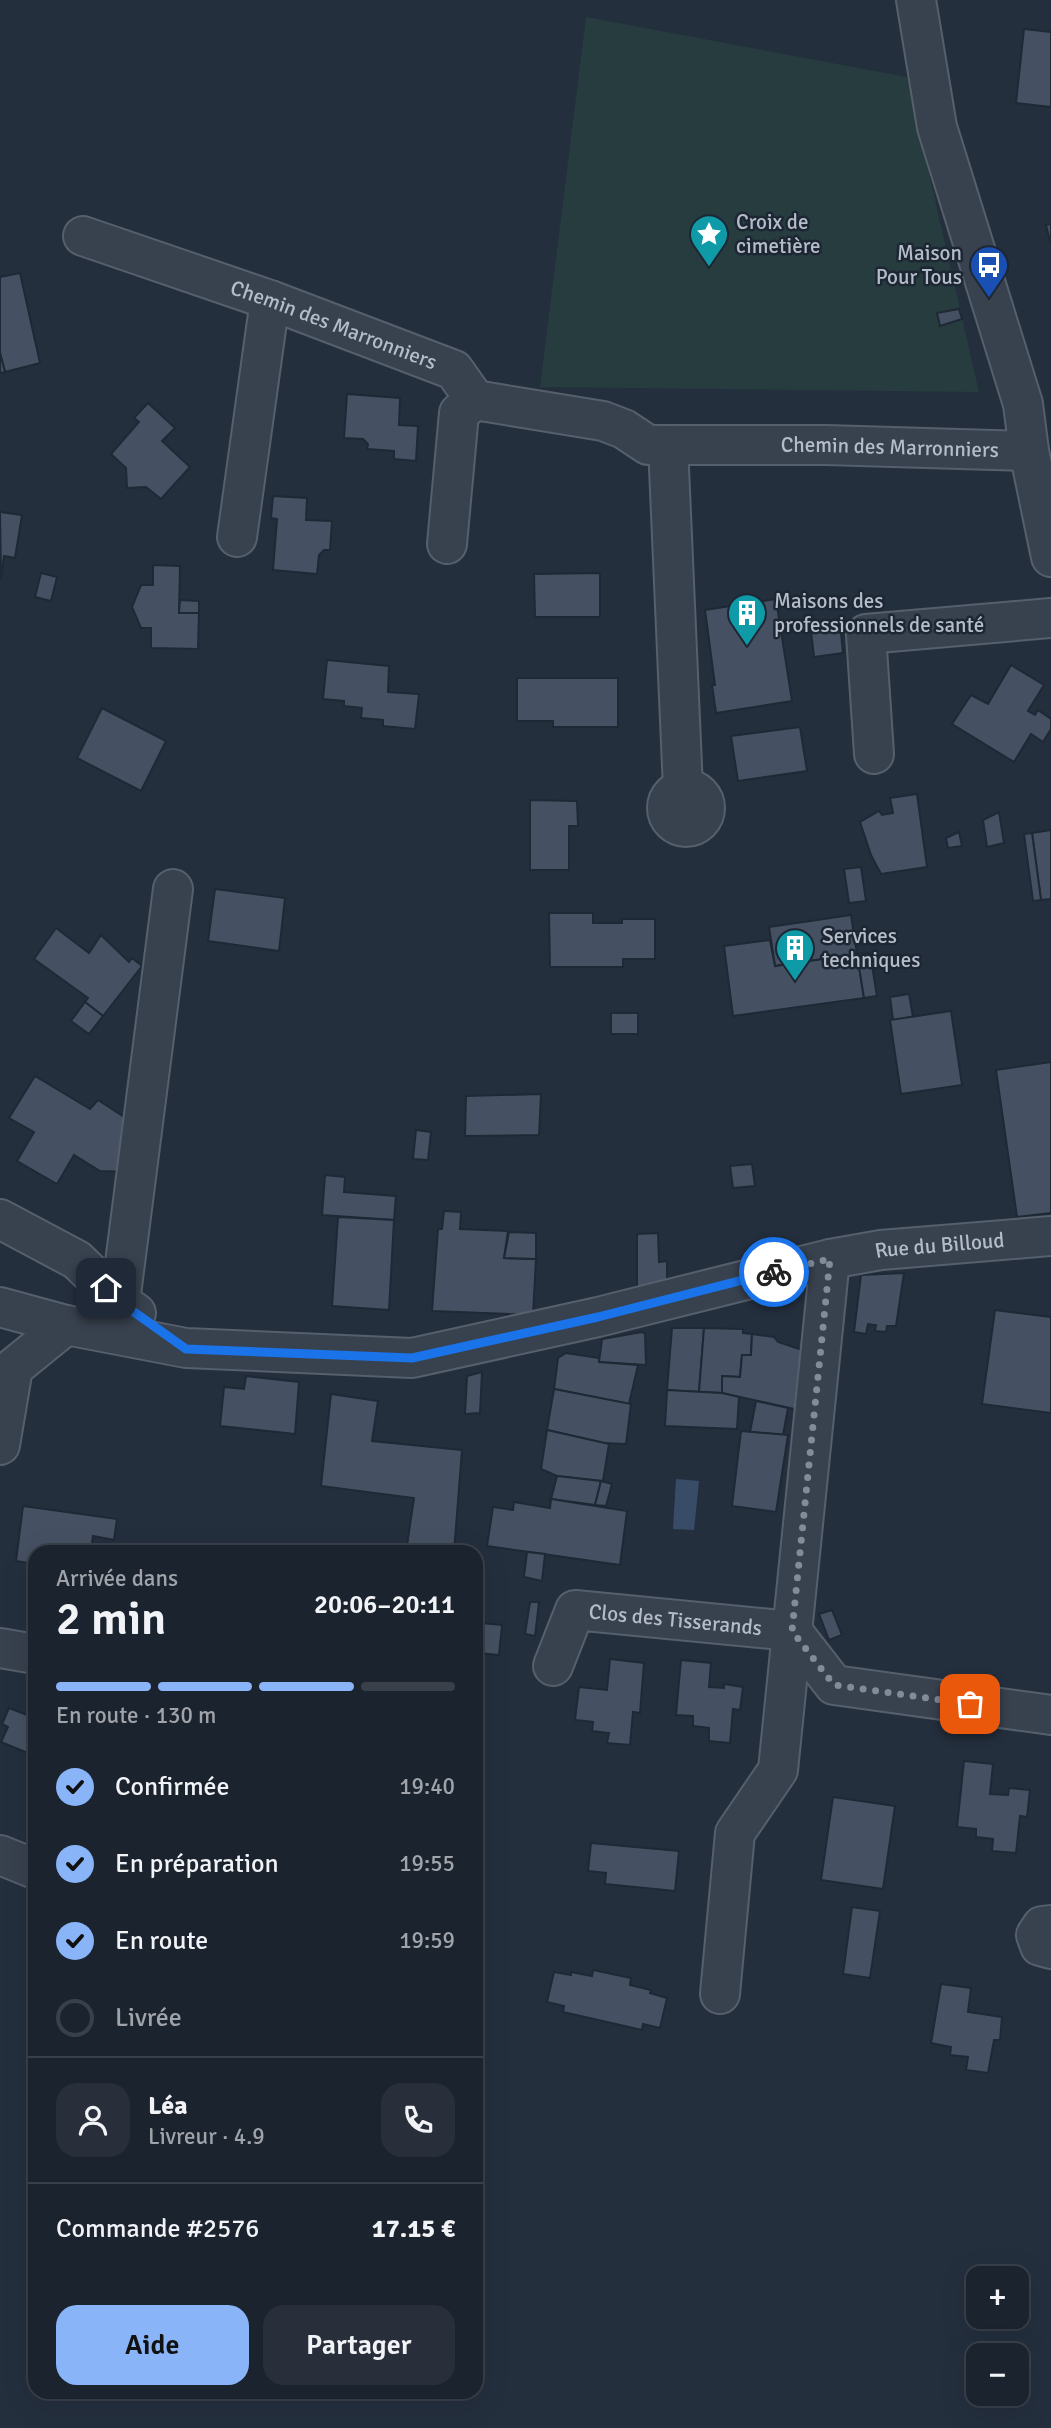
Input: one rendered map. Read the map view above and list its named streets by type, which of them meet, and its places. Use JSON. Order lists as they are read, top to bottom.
{
  "streets": {
    "street": ["Chemin des Marronniers", "Rue du Billoud", "Clos des Tisserands"]
  },
  "places": {
    "place": ["Croix de cimetière"],
    "bus stop": ["Maison Pour Tous"],
    "building": ["Maisons des professionnels de santé", "Services techniques"]
  },
  "page": {
    "heading": ["2 min", "Arrivée dans", "20:06–20:11"],
    "panel": [
      "Léa",
      "Livreur · 4.9",
      "Commande #2576",
      "17.15 €"
    ],
    "bar": "En route · 130 m",
    "list": [
      ["Confirmée", "19:40"],
      ["En préparation", "19:55"],
      ["En route", "19:59"],
      "Livrée"
    ],
    "map_buttons": ["+", "−"],
    "buttons": ["Aide", "Partager"]
  }
}
